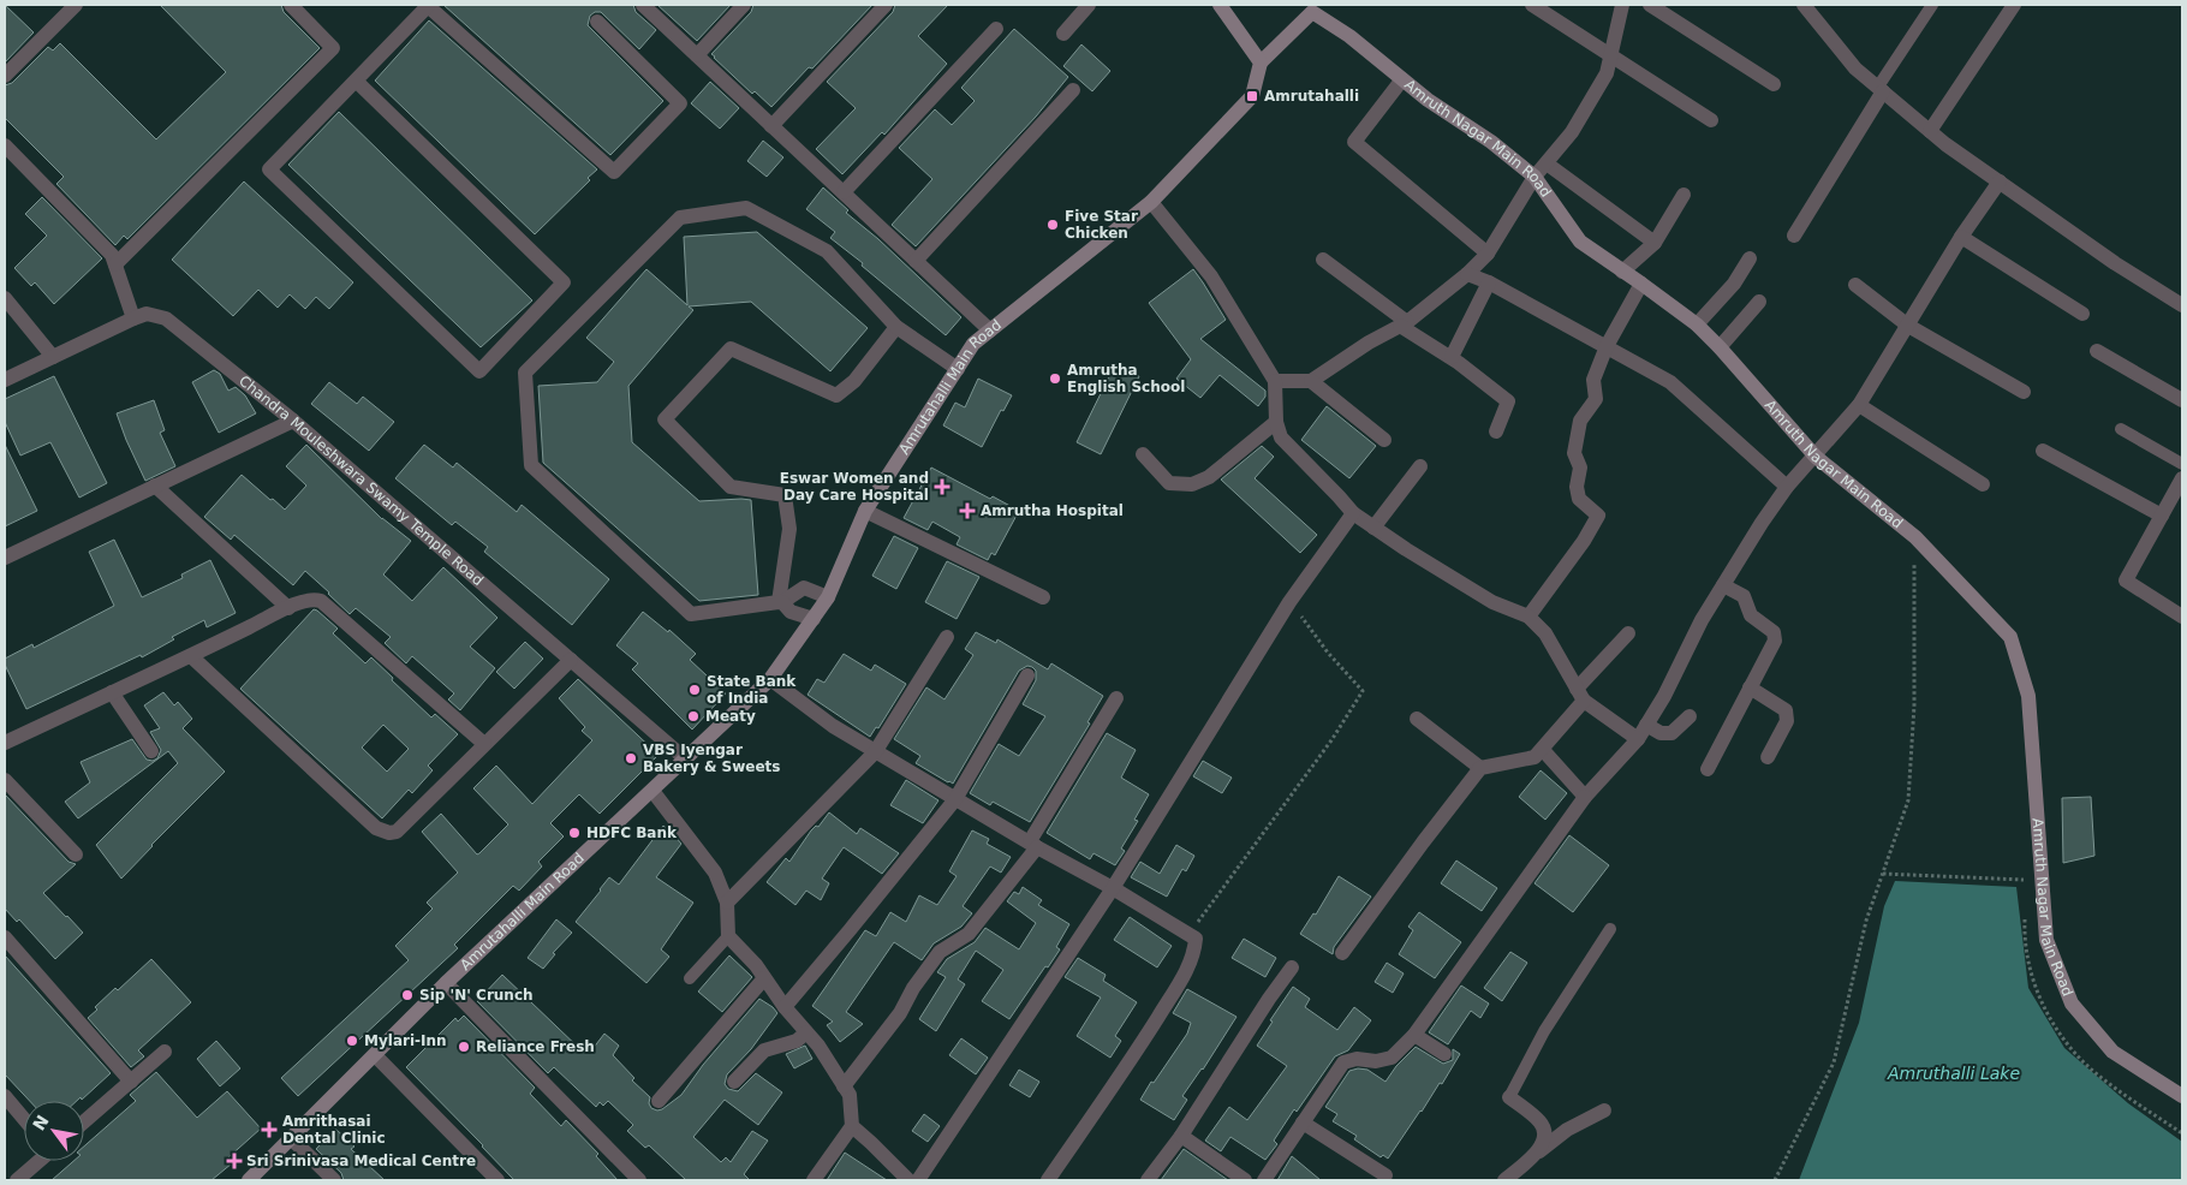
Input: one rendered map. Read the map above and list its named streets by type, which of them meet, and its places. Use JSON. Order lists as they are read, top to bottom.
{
  "streets": {
    "street": ["Amruth Nagar Main Road", "Amrutahalli Main Road", "Chandra Mouleshwara Swamy Temple Road"]
  },
  "crossings": [
    ["Amruth Nagar Main Road", "Amrutahalli Main Road"],
    ["Amrutahalli Main Road", "Chandra Mouleshwara Swamy Temple Road"]
  ],
  "water": ["Amruthalli Lake"],
  "places": {
    "transit": ["Amrutahalli"],
    "other": [
      "Five Star Chicken",
      "Amrutha English School",
      "State Bank of India",
      "Meaty",
      "VBS Iyengar Bakery & Sweets",
      "HDFC Bank",
      "Sip 'N' Crunch",
      "Mylari-Inn",
      "Reliance Fresh"
    ],
    "health": [
      "Eswar Women and Day Care Hospital",
      "Amrutha Hospital",
      "Amrithasai Dental Clinic",
      "Sri Srinivasa Medical Centre"
    ]
  },
  "north": "top left"
}
